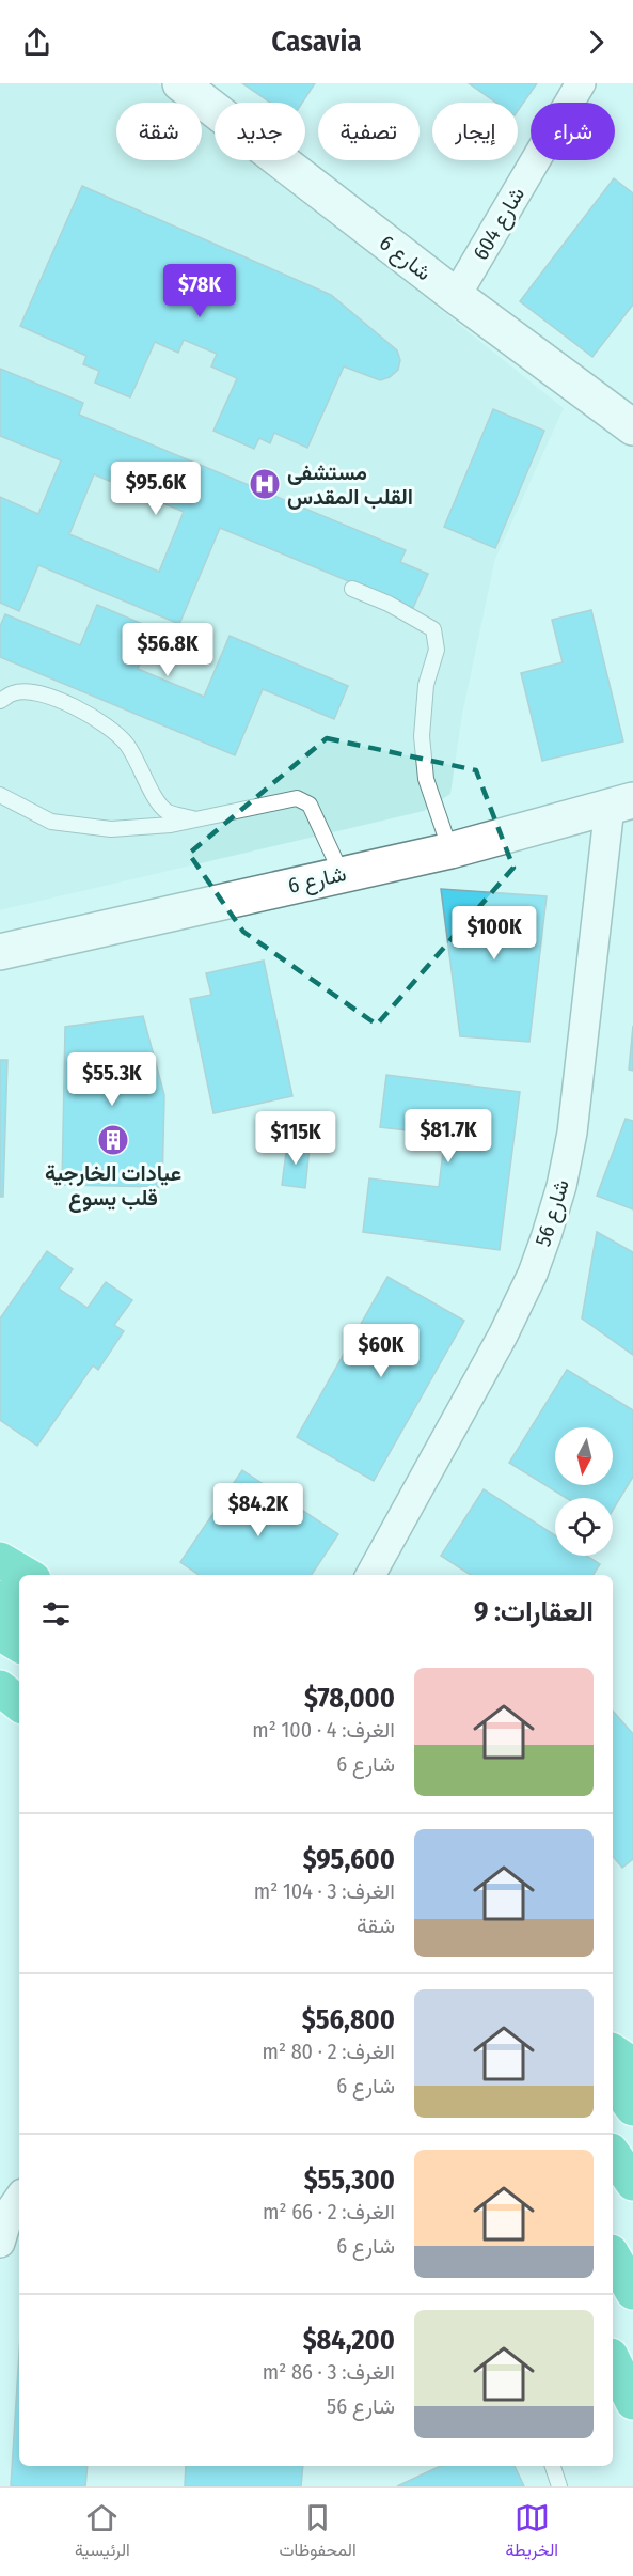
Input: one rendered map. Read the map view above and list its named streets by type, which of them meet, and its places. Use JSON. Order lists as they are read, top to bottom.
{
  "streets": {
    "street": ["شارع 604", "شارع 6", "شارع 56"]
  },
  "crossings": [
    ["شارع 604", "شارع 6"],
    ["شارع 6", "شارع 56"]
  ],
  "places": {
    "hospital": ["مستشفى القلب المقدس"],
    "building": ["عيادات الخارجية قلب يسوع"]
  },
  "north": "bottom",
  "page": {
    "header": "Casavia",
    "chip": [
      "شراء",
      "إيجار",
      "تصفية",
      "جديد",
      "شقة"
    ],
    "price": [
      "$78K",
      "$95.6K",
      "$56.8K",
      "$100K",
      "$55.3K",
      "$81.7K",
      "$115K",
      "$60K",
      "$84.2K"
    ],
    "heading": "العقارات: 9",
    "list": [
      {
        "name": "$78,000",
        "note": "الغرف: 4 · 100 m² · شارع 6"
      },
      {
        "name": "$95,600",
        "note": "الغرف: 3 · 104 m² · شقة"
      },
      {
        "name": "$56,800",
        "note": "الغرف: 2 · 80 m² · شارع 6"
      },
      {
        "name": "$55,300",
        "note": "الغرف: 2 · 66 m² · شارع 6"
      },
      {
        "name": "$84,200",
        "note": "الغرف: 3 · 86 m² · شارع 56"
      }
    ],
    "tabs": ["الخريطة", "المحفوظات", "الرئيسية"]
  }
}
